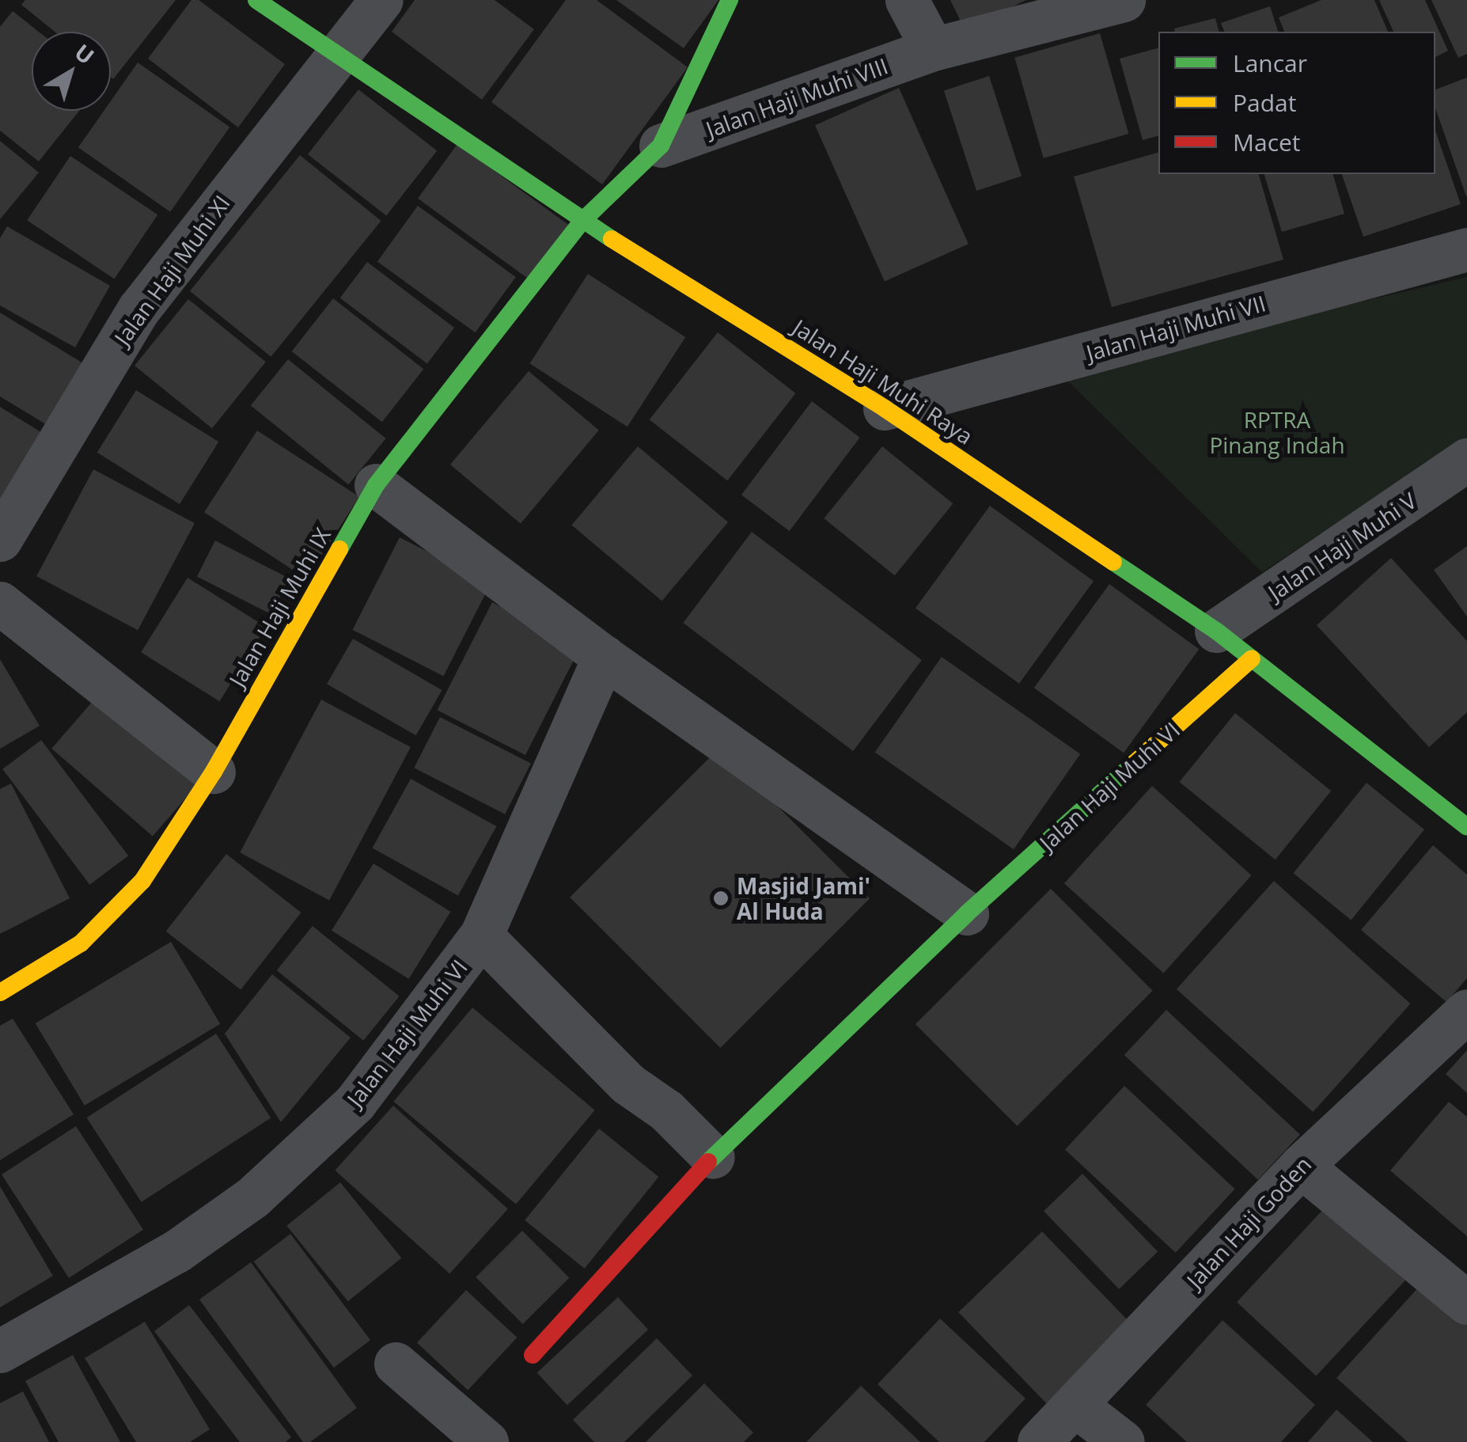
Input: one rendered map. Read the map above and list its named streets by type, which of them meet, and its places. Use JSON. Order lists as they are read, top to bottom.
{
  "streets": {
    "street": [
      "Jalan Haji Muhi VIII",
      "Jalan Haji Muhi XI",
      "Jalan Haji Muhi VII",
      "Jalan Haji Muhi Raya",
      "Jalan Haji Muhi V",
      "Jalan Haji Muhi IX",
      "Jalan Haji Muhi VI",
      "Jalan Haji Goden"
    ]
  },
  "crossings": [
    ["Jalan Haji Muhi VIII", "Jalan Haji Muhi Raya"],
    ["Jalan Haji Muhi VIII", "Jalan Haji Muhi IX"],
    ["Jalan Haji Muhi XI", "Jalan Haji Muhi Raya"],
    ["Jalan Haji Muhi VII", "Jalan Haji Muhi Raya"],
    ["Jalan Haji Muhi Raya", "Jalan Haji Muhi V"],
    ["Jalan Haji Muhi Raya", "Jalan Haji Muhi IX"],
    ["Jalan Haji Muhi Raya", "Jalan Haji Muhi VI"]
  ],
  "parks": ["RPTRA Pinang Indah"],
  "places": ["Masjid Jami' Al Huda"],
  "legend": ["Lancar", "Padat", "Macet"],
  "north": "top right"
}
